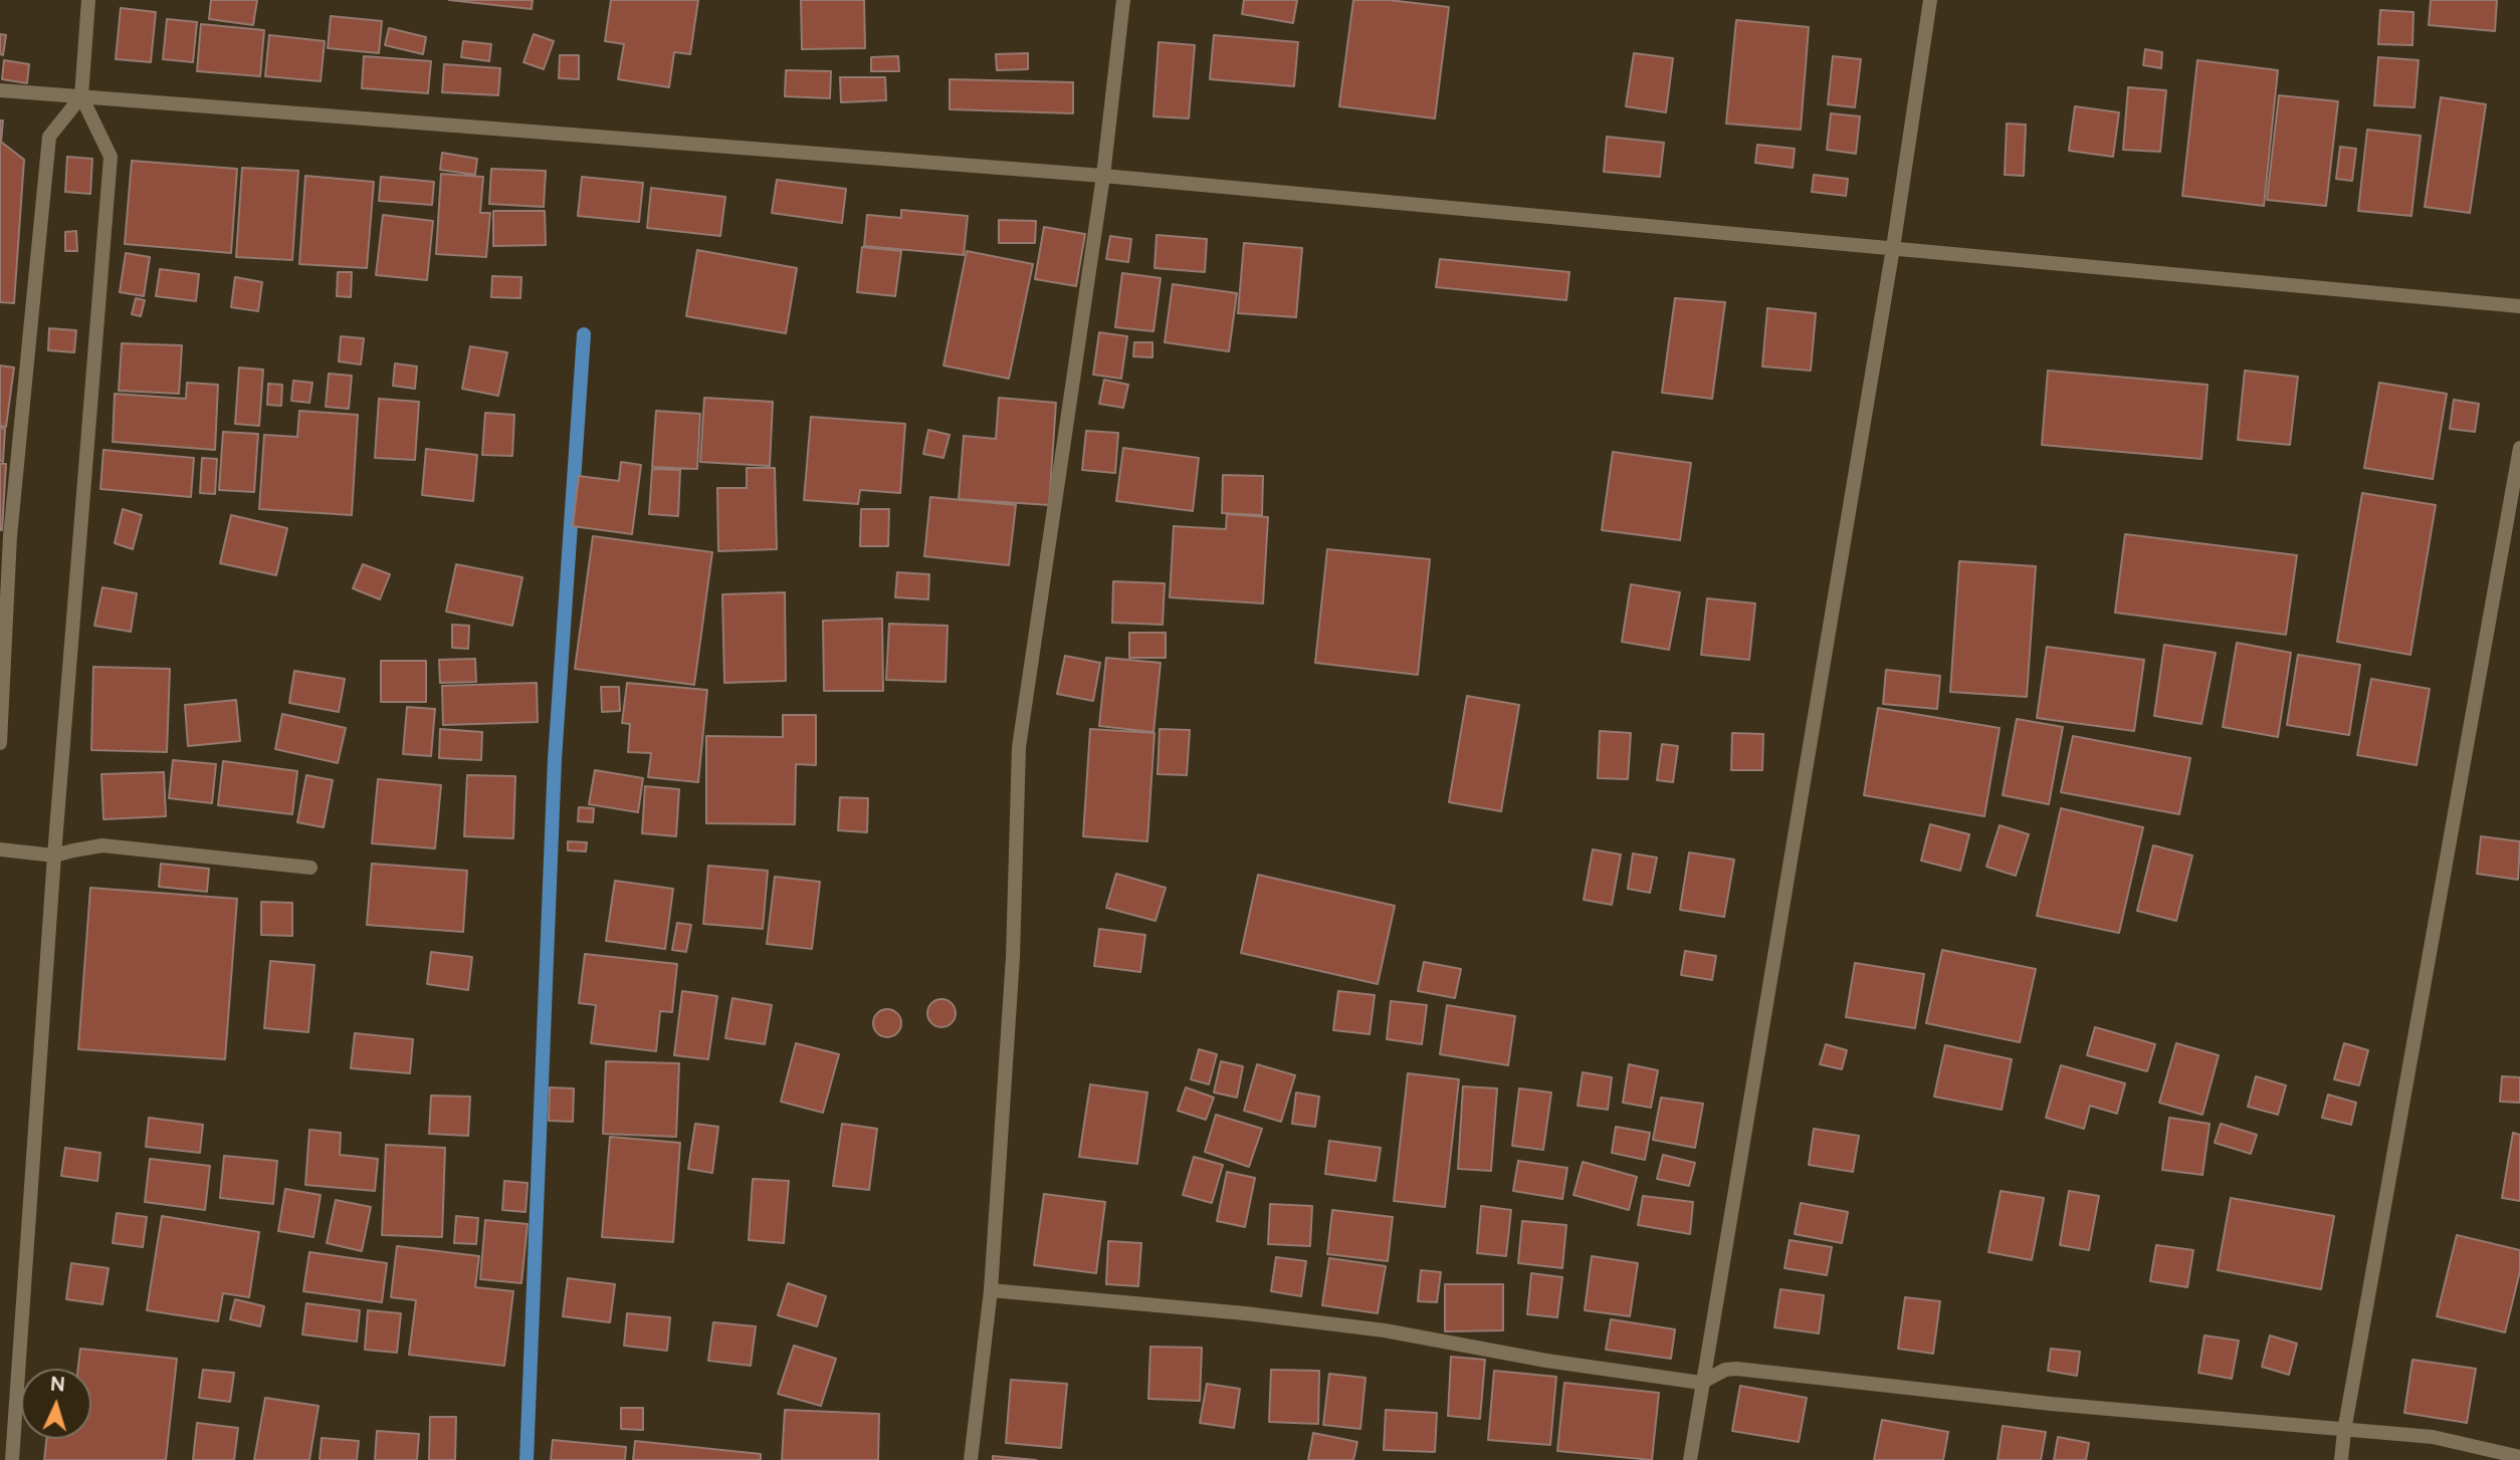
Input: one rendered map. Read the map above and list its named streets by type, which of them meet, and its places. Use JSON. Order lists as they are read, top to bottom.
{
  "north": "top"
}
